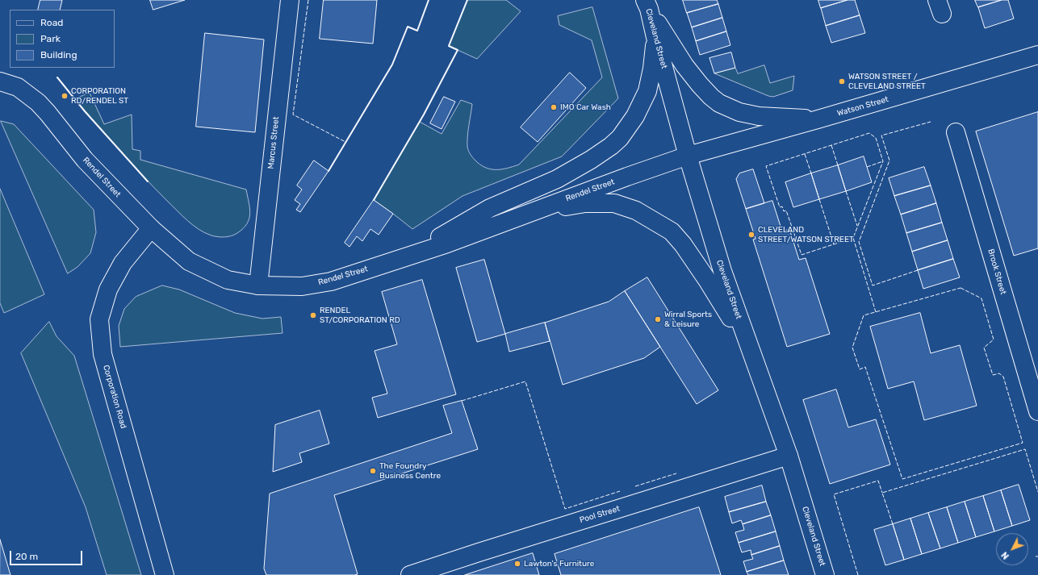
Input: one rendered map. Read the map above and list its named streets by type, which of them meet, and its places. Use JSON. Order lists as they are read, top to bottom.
{
  "streets": {
    "main road": [
      "Cleveland Street",
      "Watson Street",
      "Marcus Street",
      "Rendel Street",
      "Brook Street",
      "Corporation Road",
      "Pool Street"
    ]
  },
  "crossings": [
    ["Cleveland Street", "Watson Street"],
    ["Cleveland Street", "Rendel Street"],
    ["Cleveland Street", "Pool Street"],
    ["Watson Street", "Rendel Street"],
    ["Marcus Street", "Rendel Street"],
    ["Rendel Street", "Corporation Road"]
  ],
  "places": [
    "WATSON STREET / CLEVELAND STREET",
    "CORPORATION RD/RENDEL ST",
    "IMO Car Wash",
    "CLEVELAND STREET/WATSON STREET",
    "RENDEL ST/CORPORATION RD",
    "Wirral Sports & Leisure",
    "The Foundry Business Centre",
    "Lawton's Furniture"
  ],
  "legend": ["Road", "Park", "Building"],
  "scale_bar": "20 m",
  "north": "bottom left"
}
